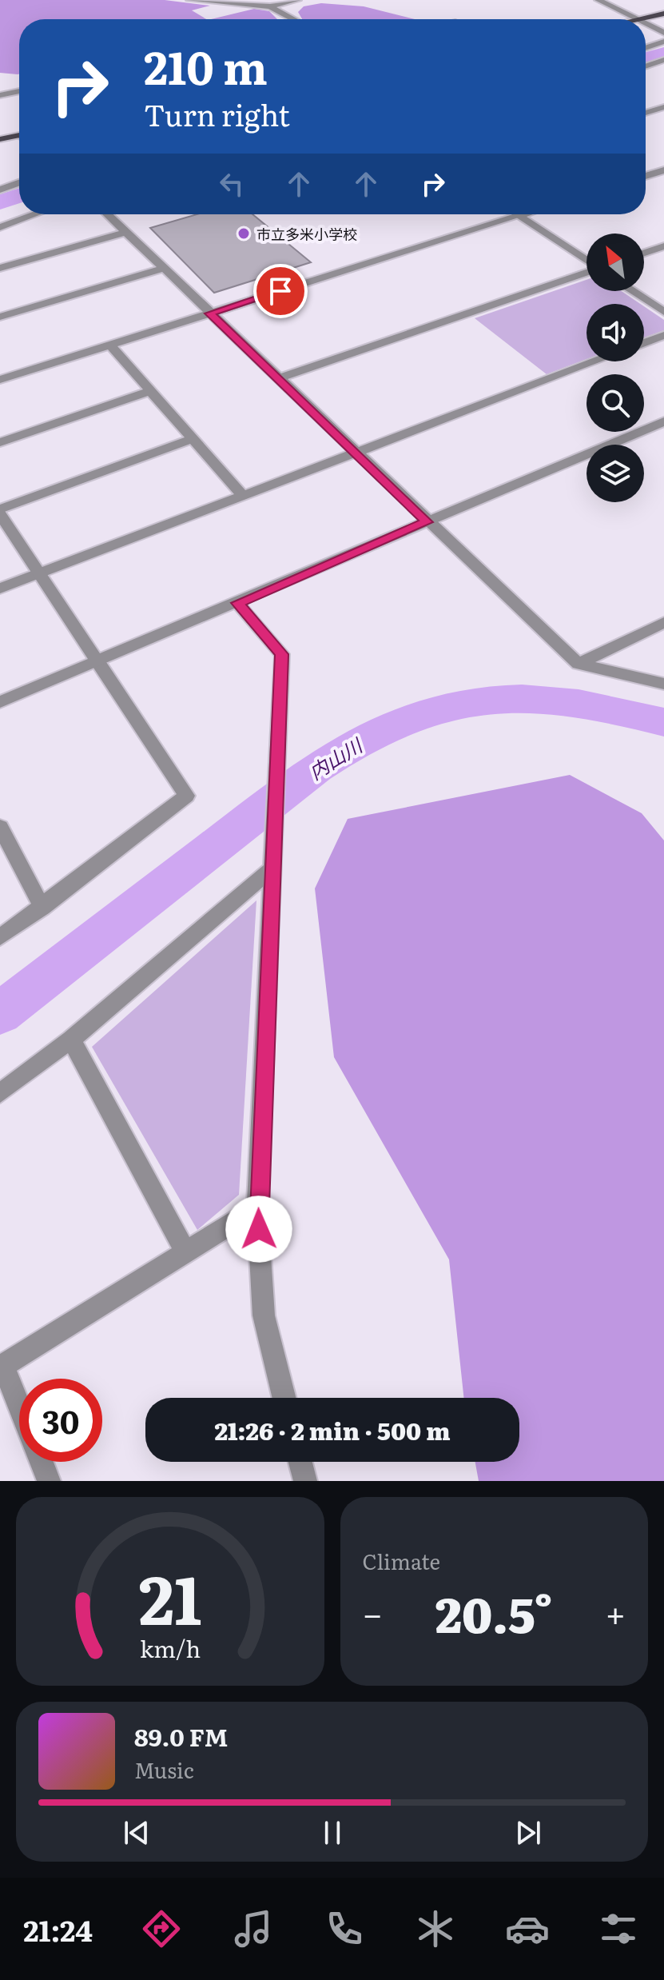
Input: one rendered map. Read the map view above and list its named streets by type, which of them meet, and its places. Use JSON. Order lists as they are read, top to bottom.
{
  "water": ["内山川"],
  "places": ["市立多米小学校"],
  "north": "top left",
  "page": {
    "turn": ["210 m", "Turn right"],
    "limit": "30",
    "trip": "21:26 · 2 min · 500 m",
    "tile": "Climate",
    "heat": ["−", "20.5°", "+"],
    "song": ["89.0 FM", "Music"],
    "tabs": "21:24",
    "gauge": ["21", "km/h"]
  }
}
